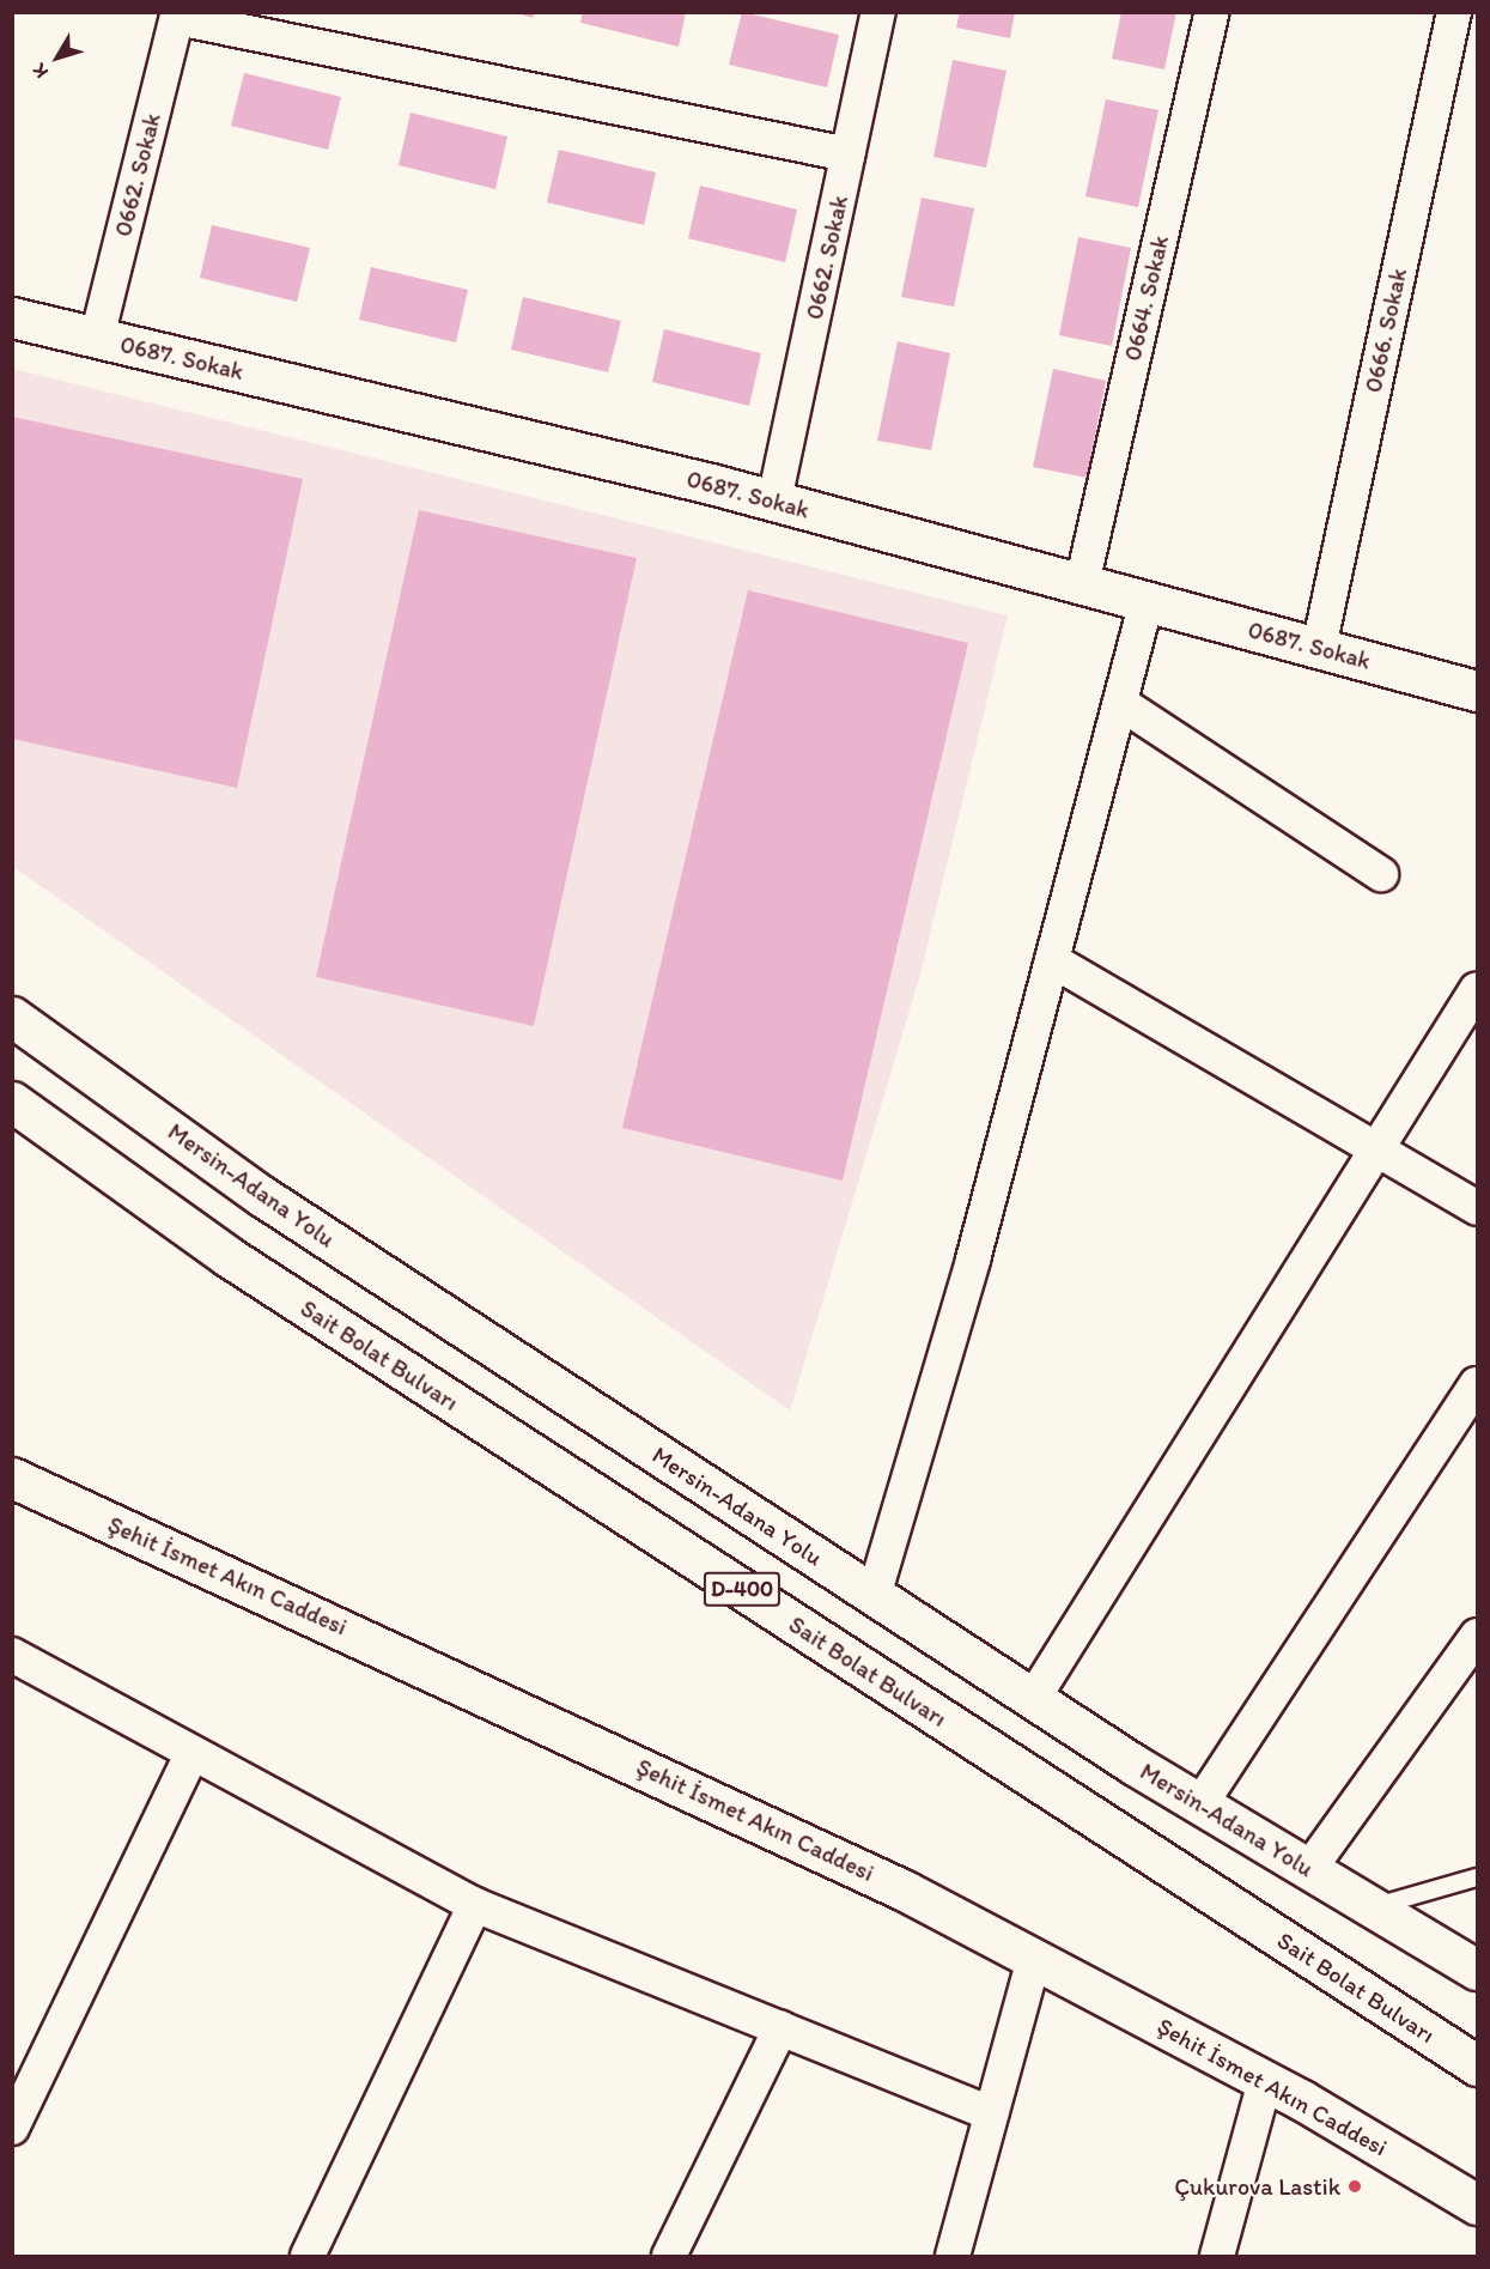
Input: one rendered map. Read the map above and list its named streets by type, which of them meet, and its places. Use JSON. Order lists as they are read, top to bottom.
{
  "streets": {
    "main road": [
      "0687. Sokak",
      "Mersin-Adana Yolu",
      "Sait Bolat Bulvarı",
      "Şehit İsmet Akın Caddesi",
      "D-400"
    ],
    "street": ["0662. Sokak", "0664. Sokak", "0666. Sokak"]
  },
  "crossings": [
    ["0662. Sokak", "0687. Sokak"],
    ["0664. Sokak", "0687. Sokak"],
    ["0666. Sokak", "0687. Sokak"]
  ],
  "places": ["Çukurova Lastik"],
  "north": "bottom left"
}
